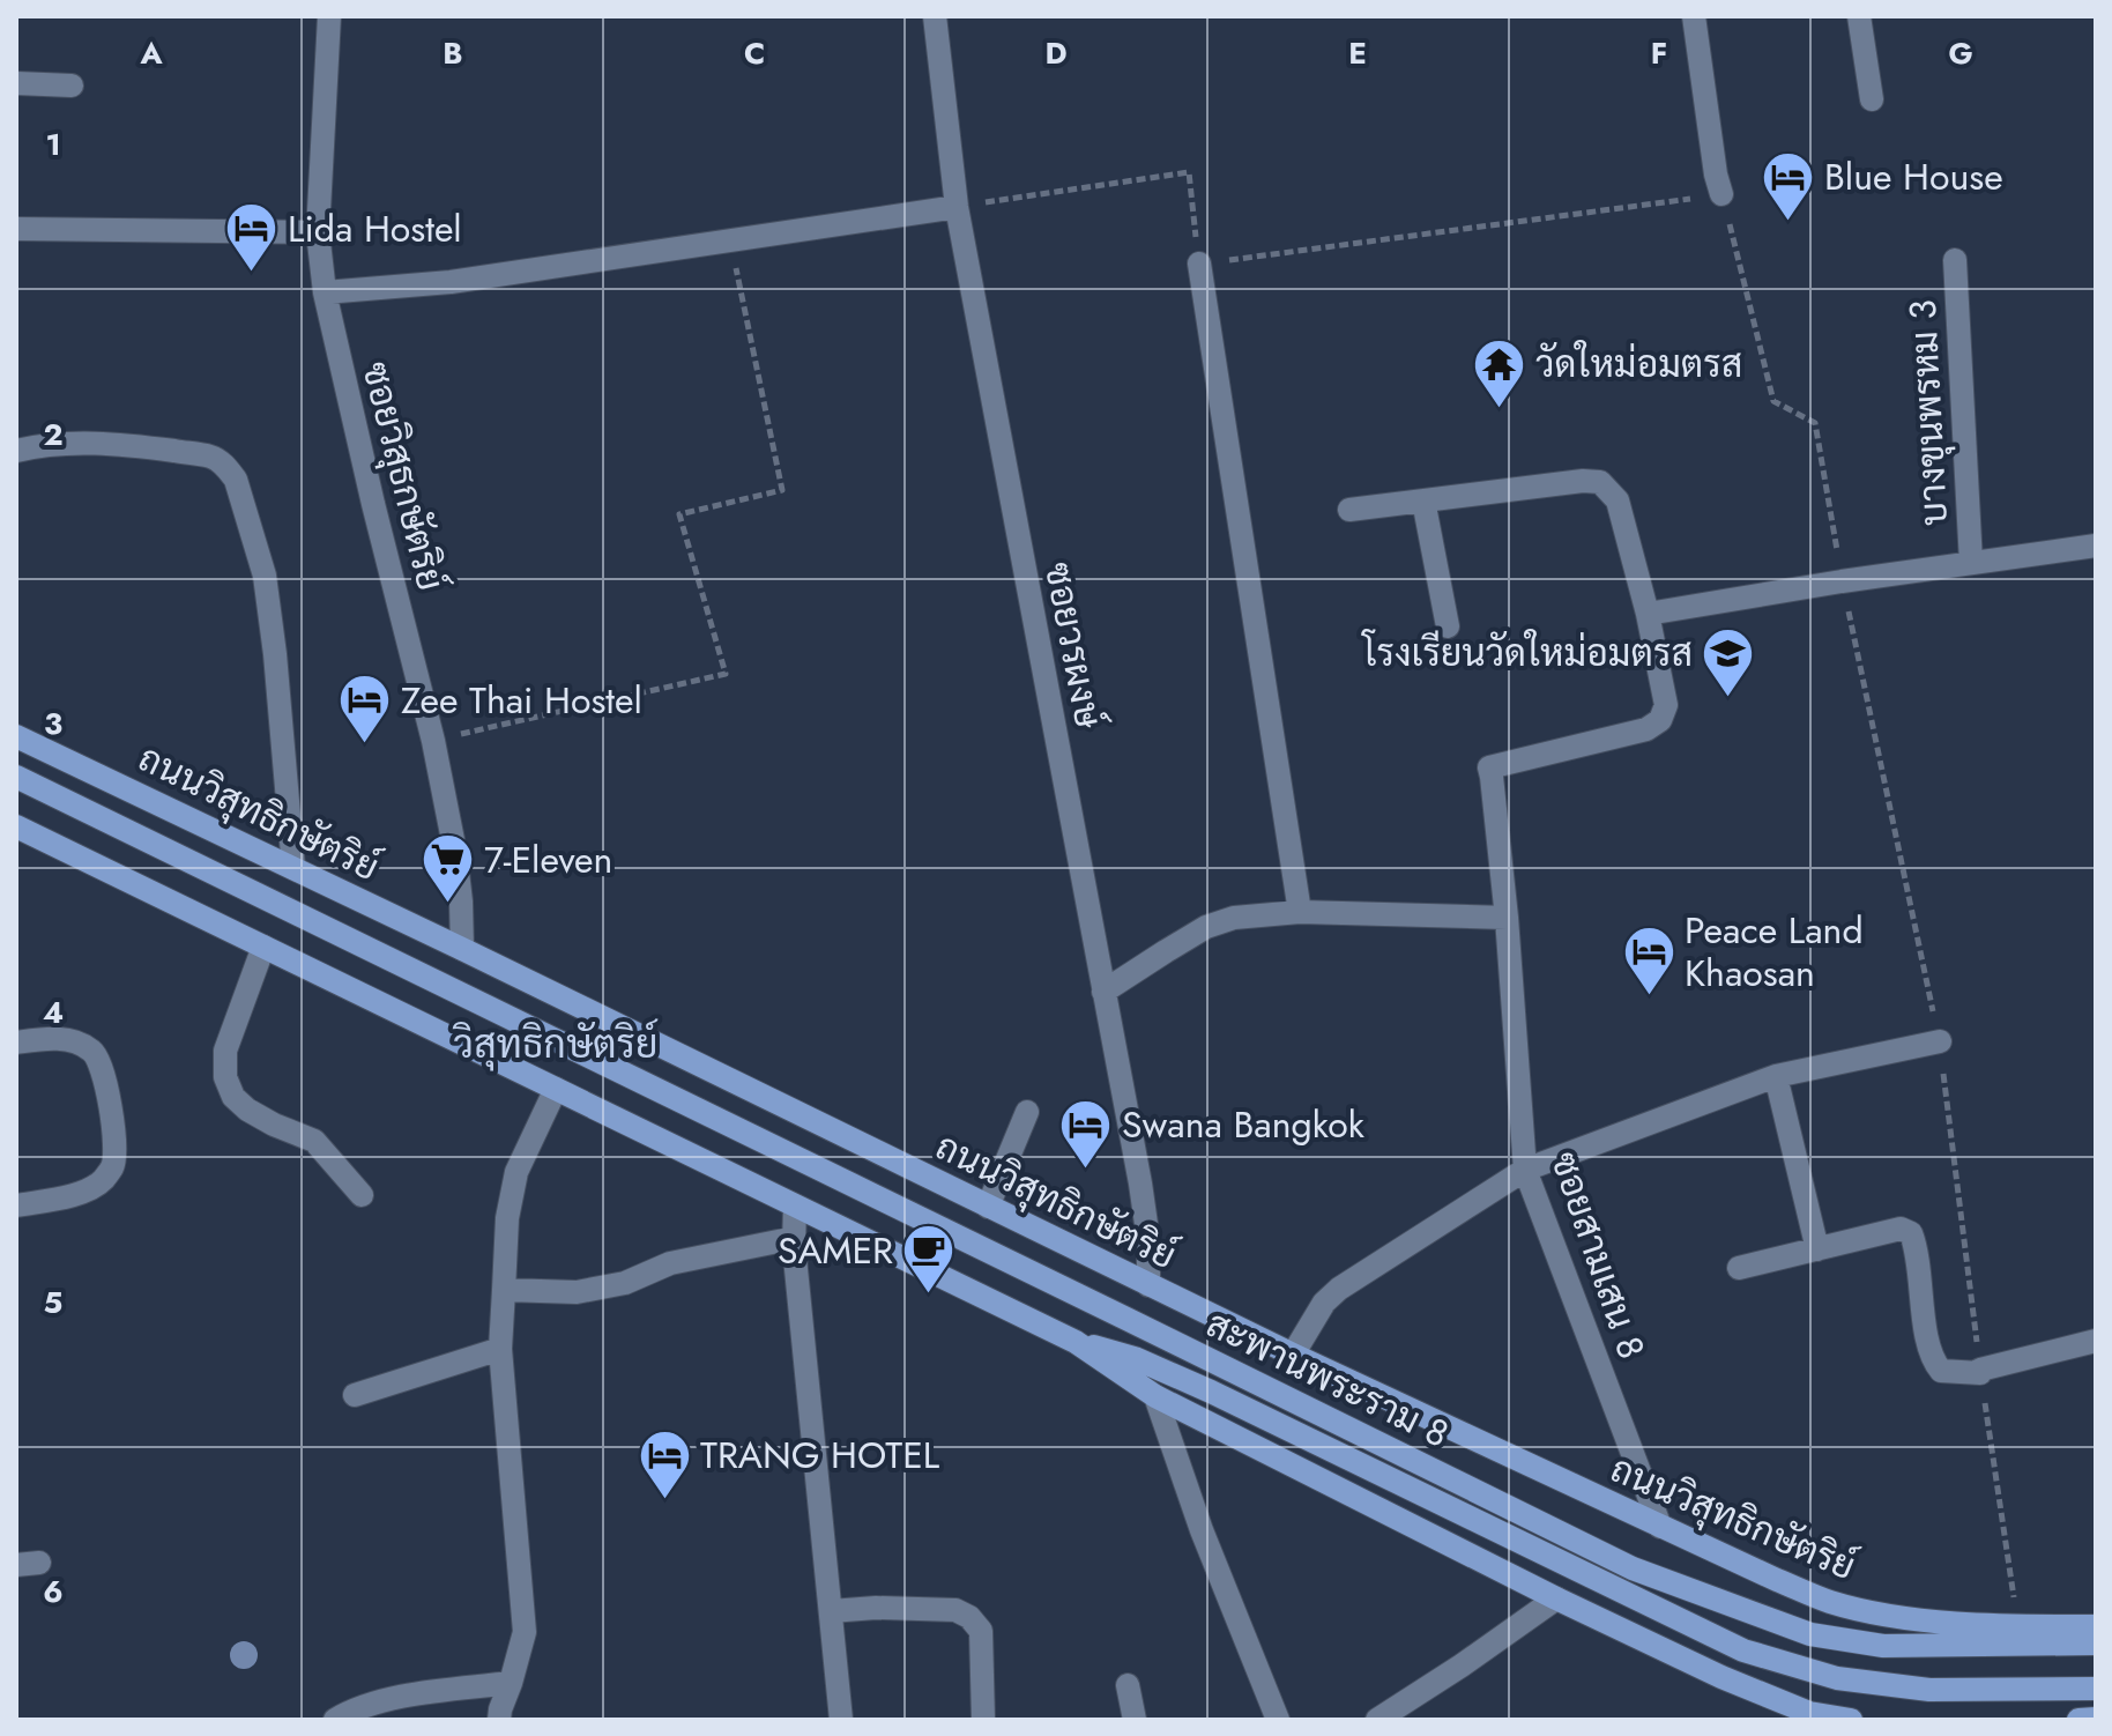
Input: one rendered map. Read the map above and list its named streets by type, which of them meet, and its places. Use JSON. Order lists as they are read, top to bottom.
{
  "streets": {
    "main road": ["ถนนวิสุทธิกษัตริย์", "สะพานพระราม 8"],
    "street": [
      "บางขุนพรหม 3",
      "ซอยวิสุธกษัตริย์",
      "ซอยวรผงษ์",
      "ซอยสามเสน 8"
    ]
  },
  "crossings": [
    ["ซอยวิสุธกษัตริย์", "ถนนวิสุทธิกษัตริย์"],
    ["ซอยวรผงษ์", "ถนนวิสุทธิกษัตริย์"],
    ["ถนนวิสุทธิกษัตริย์", "ซอยสามเสน 8"]
  ],
  "districts": ["วิสุทธิกษัตริย์"],
  "places": {
    "hotel": [
      "Blue House",
      "Lida Hostel",
      "Zee Thai Hostel",
      "Peace Land Khaosan",
      "Swana Bangkok",
      "TRANG HOTEL"
    ],
    "temple": ["วัดใหม่อมตรส"],
    "school or university": ["โรงเรียนวัดใหม่อมตรส"],
    "supermarket": ["7-Eleven"],
    "cafe": ["SAMER"]
  },
  "grid": {
    "columns": [
      "A",
      "B",
      "C",
      "D",
      "E",
      "F",
      "G"
    ],
    "rows": [
      "1",
      "2",
      "3",
      "4",
      "5",
      "6"
    ]
  }
}
